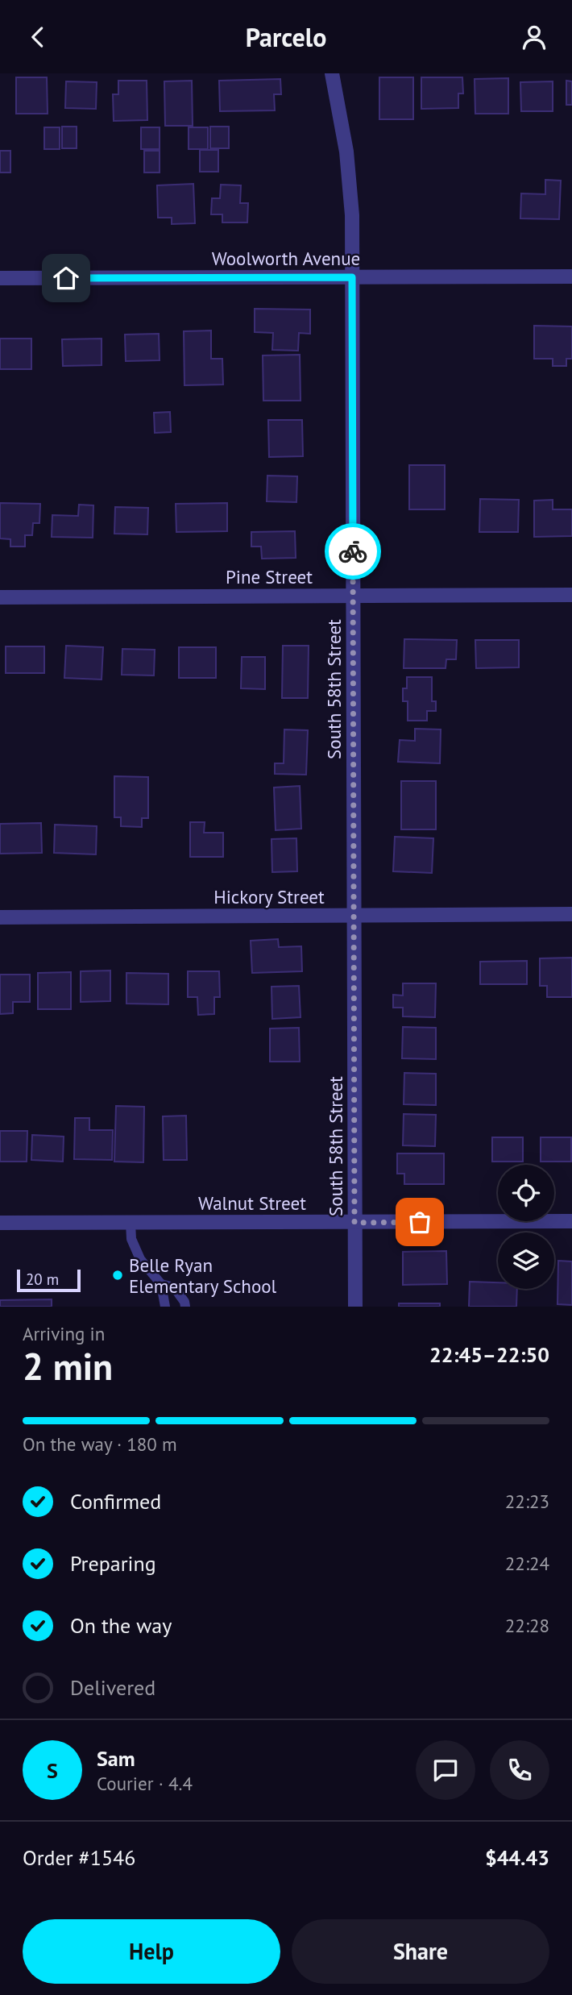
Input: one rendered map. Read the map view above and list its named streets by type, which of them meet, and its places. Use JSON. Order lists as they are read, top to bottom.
{
  "streets": {
    "street": [
      "Woolworth Avenue",
      "Pine Street",
      "South 58th Street",
      "Hickory Street",
      "Walnut Street"
    ]
  },
  "crossings": [
    ["Woolworth Avenue", "South 58th Street"],
    ["Pine Street", "South 58th Street"],
    ["South 58th Street", "Hickory Street"],
    ["South 58th Street", "Walnut Street"]
  ],
  "places": ["Belle Ryan Elementary School"],
  "scale_bar": "20 m",
  "page": {
    "header": "Parcelo",
    "scale": "20 m",
    "heading": ["2 min", "Arriving in", "22:45–22:50"],
    "panel": [
      "Sam",
      "Courier · 4.4",
      "Order #1546",
      "$44.43"
    ],
    "bar": "On the way · 180 m",
    "list": [
      ["Confirmed", "22:23"],
      ["Preparing", "22:24"],
      ["On the way", "22:28"],
      "Delivered"
    ],
    "round": "S",
    "buttons": ["Help", "Share"]
  }
}
